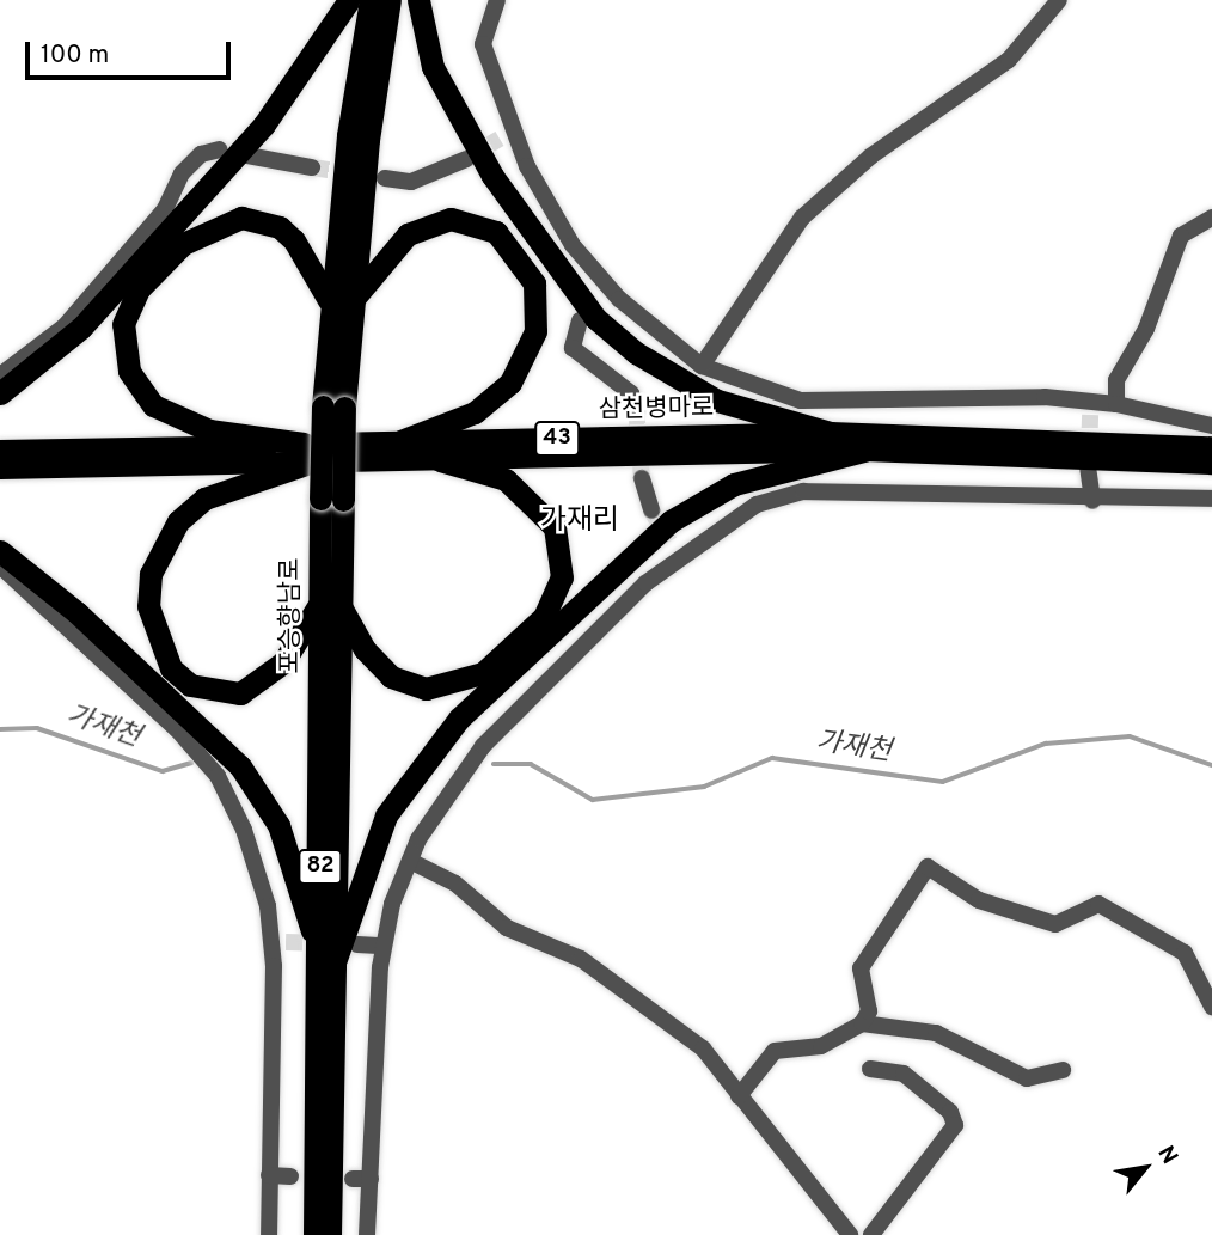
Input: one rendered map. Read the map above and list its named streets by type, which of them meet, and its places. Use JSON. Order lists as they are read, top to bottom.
{
  "streets": {
    "highway": ["포승향남로", "82"],
    "main road": ["삼천병마로", "43"]
  },
  "districts": ["가재리"],
  "water": ["가재천"],
  "scale_bar": "100 m",
  "north": "top right"
}
